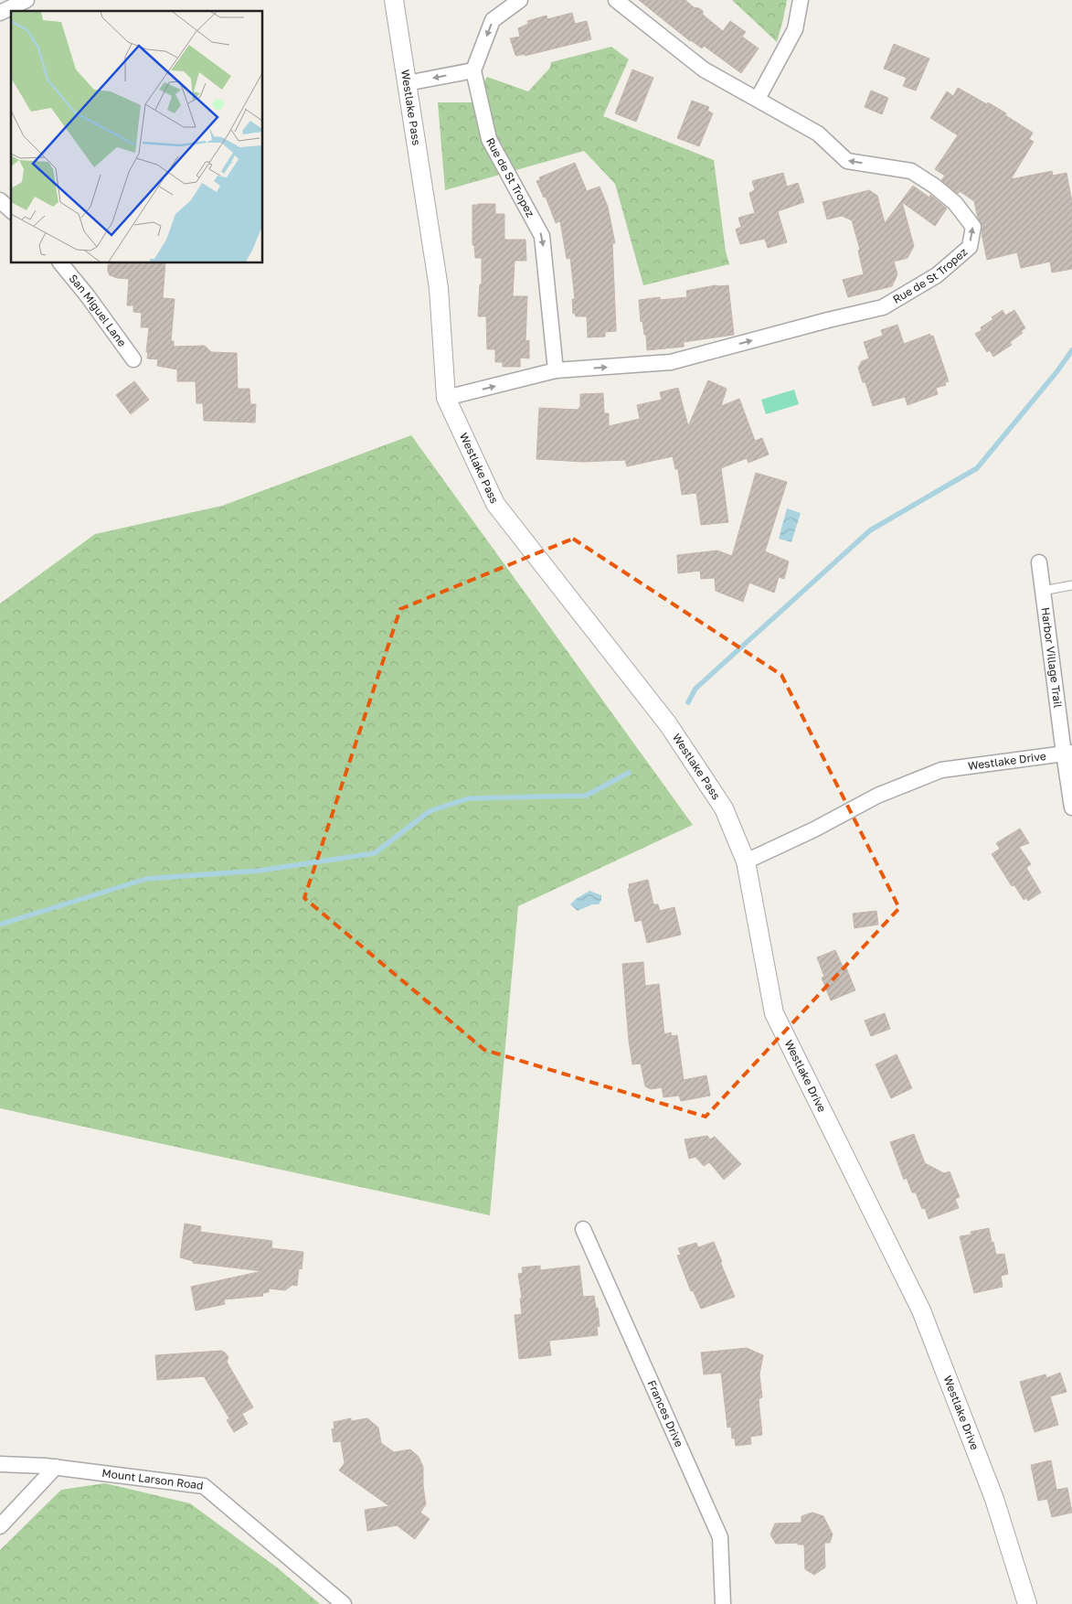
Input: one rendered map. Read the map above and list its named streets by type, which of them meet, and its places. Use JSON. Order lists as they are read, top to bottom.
{
  "streets": {
    "street": [
      "Westlake Pass",
      "Rue de St Tropez",
      "San Miguel Lane",
      "Harbor Village Trail",
      "Westlake Drive",
      "Frances Drive",
      "Mount Larson Road"
    ]
  },
  "crossings": [
    ["Westlake Pass", "Rue de St Tropez"],
    ["Westlake Pass", "Westlake Drive"],
    ["Harbor Village Trail", "Westlake Drive"]
  ]
}
